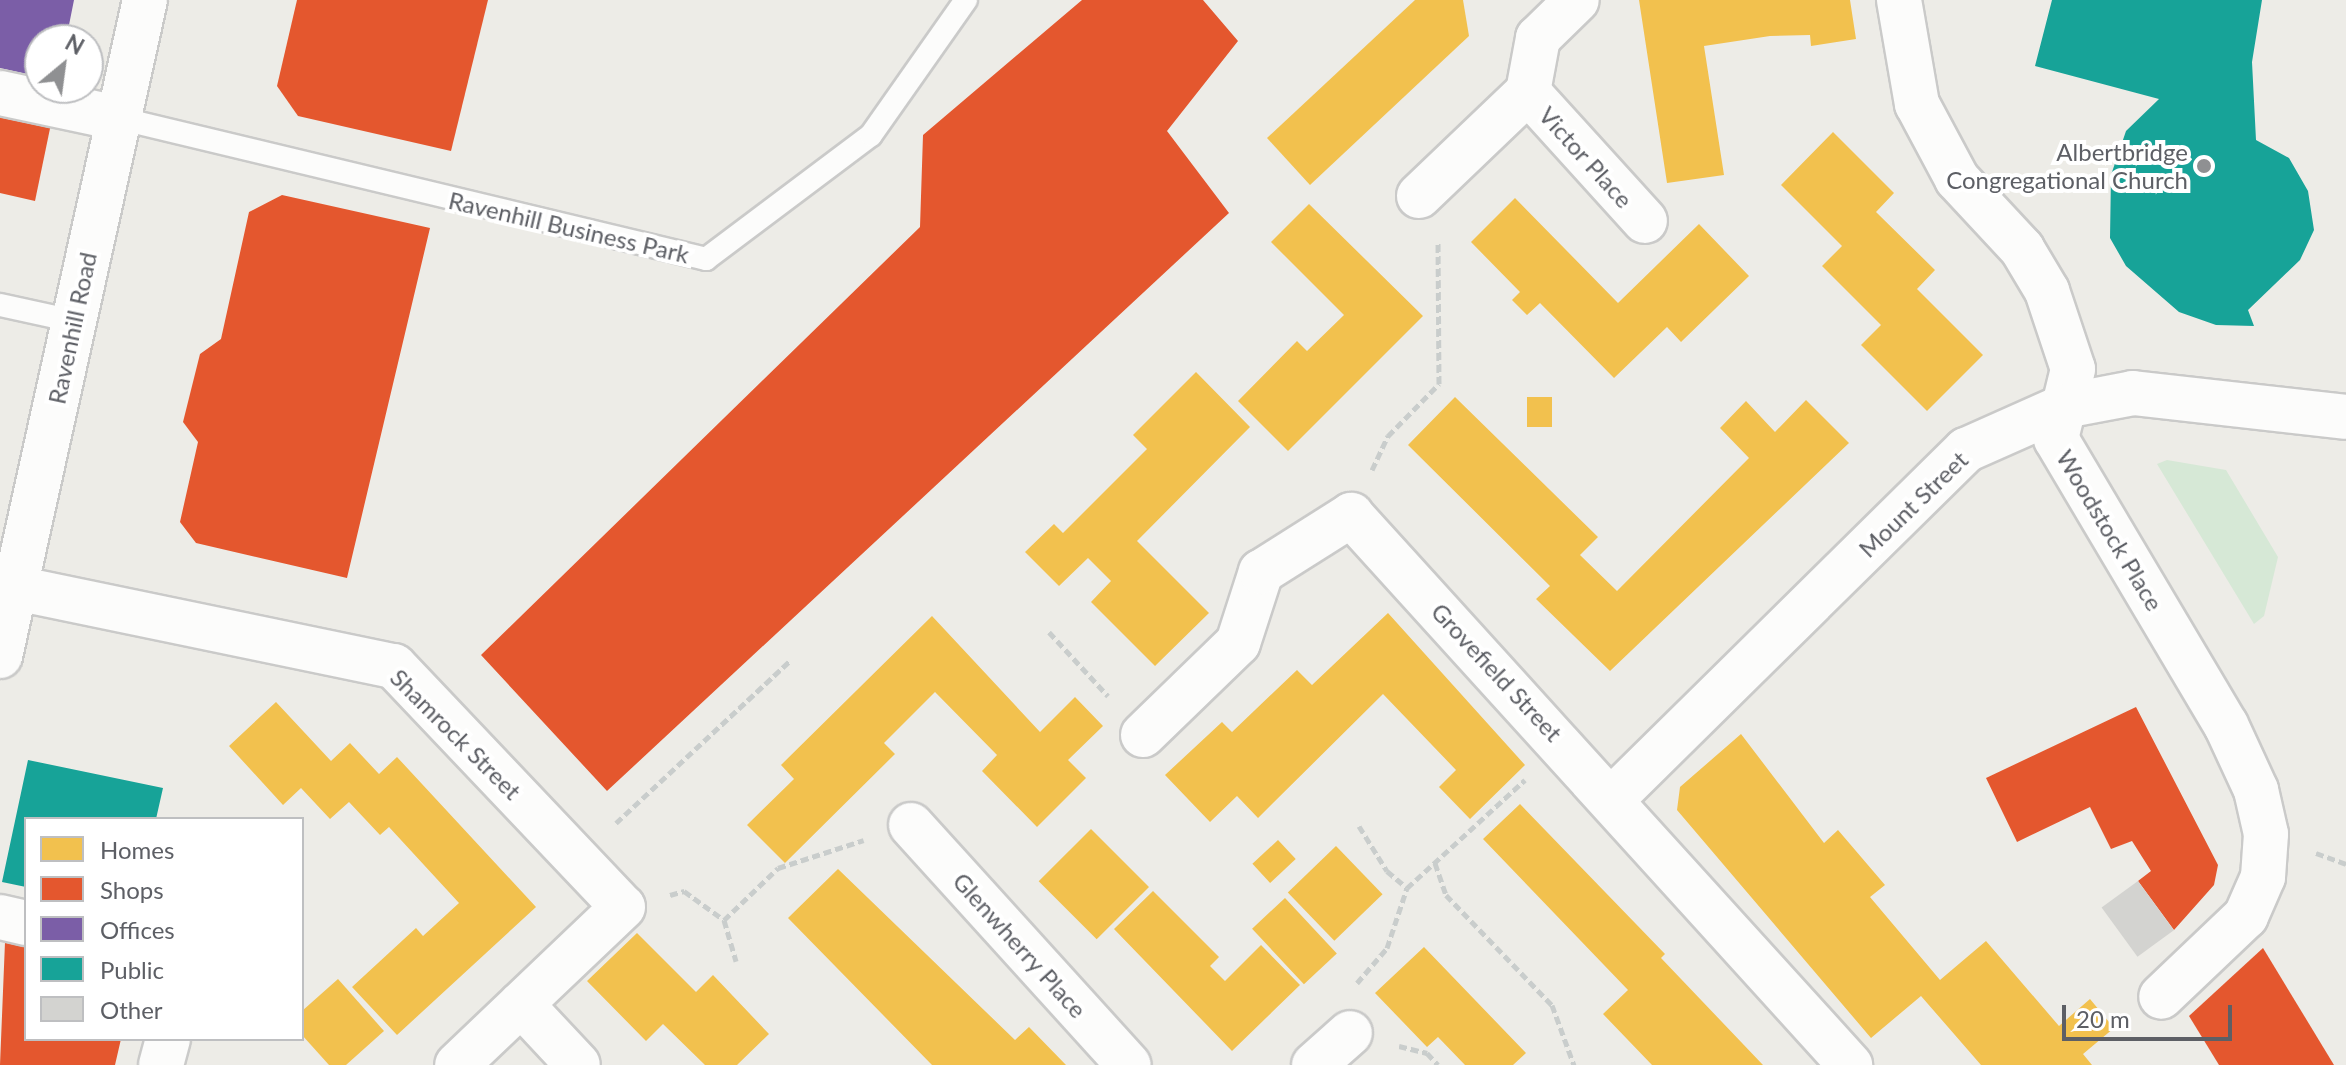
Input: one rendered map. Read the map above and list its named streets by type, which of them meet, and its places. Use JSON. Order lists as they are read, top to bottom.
{
  "streets": {
    "street": [
      "Victor Place",
      "Ravenhill Road",
      "Mount Street",
      "Woodstock Place",
      "Grovefield Street",
      "Shamrock Street",
      "Glenwherry Place"
    ],
    "lane": ["Ravenhill Business Park"]
  },
  "crossings": [
    ["Ravenhill Business Park", "Ravenhill Road"],
    ["Ravenhill Road", "Shamrock Street"],
    ["Mount Street", "Woodstock Place"],
    ["Mount Street", "Grovefield Street"]
  ],
  "places": ["Albertbridge Congregational Church"],
  "legend": [
    "Homes",
    "Shops",
    "Offices",
    "Public",
    "Other"
  ],
  "scale_bar": "20 m",
  "north": "top right"
}
